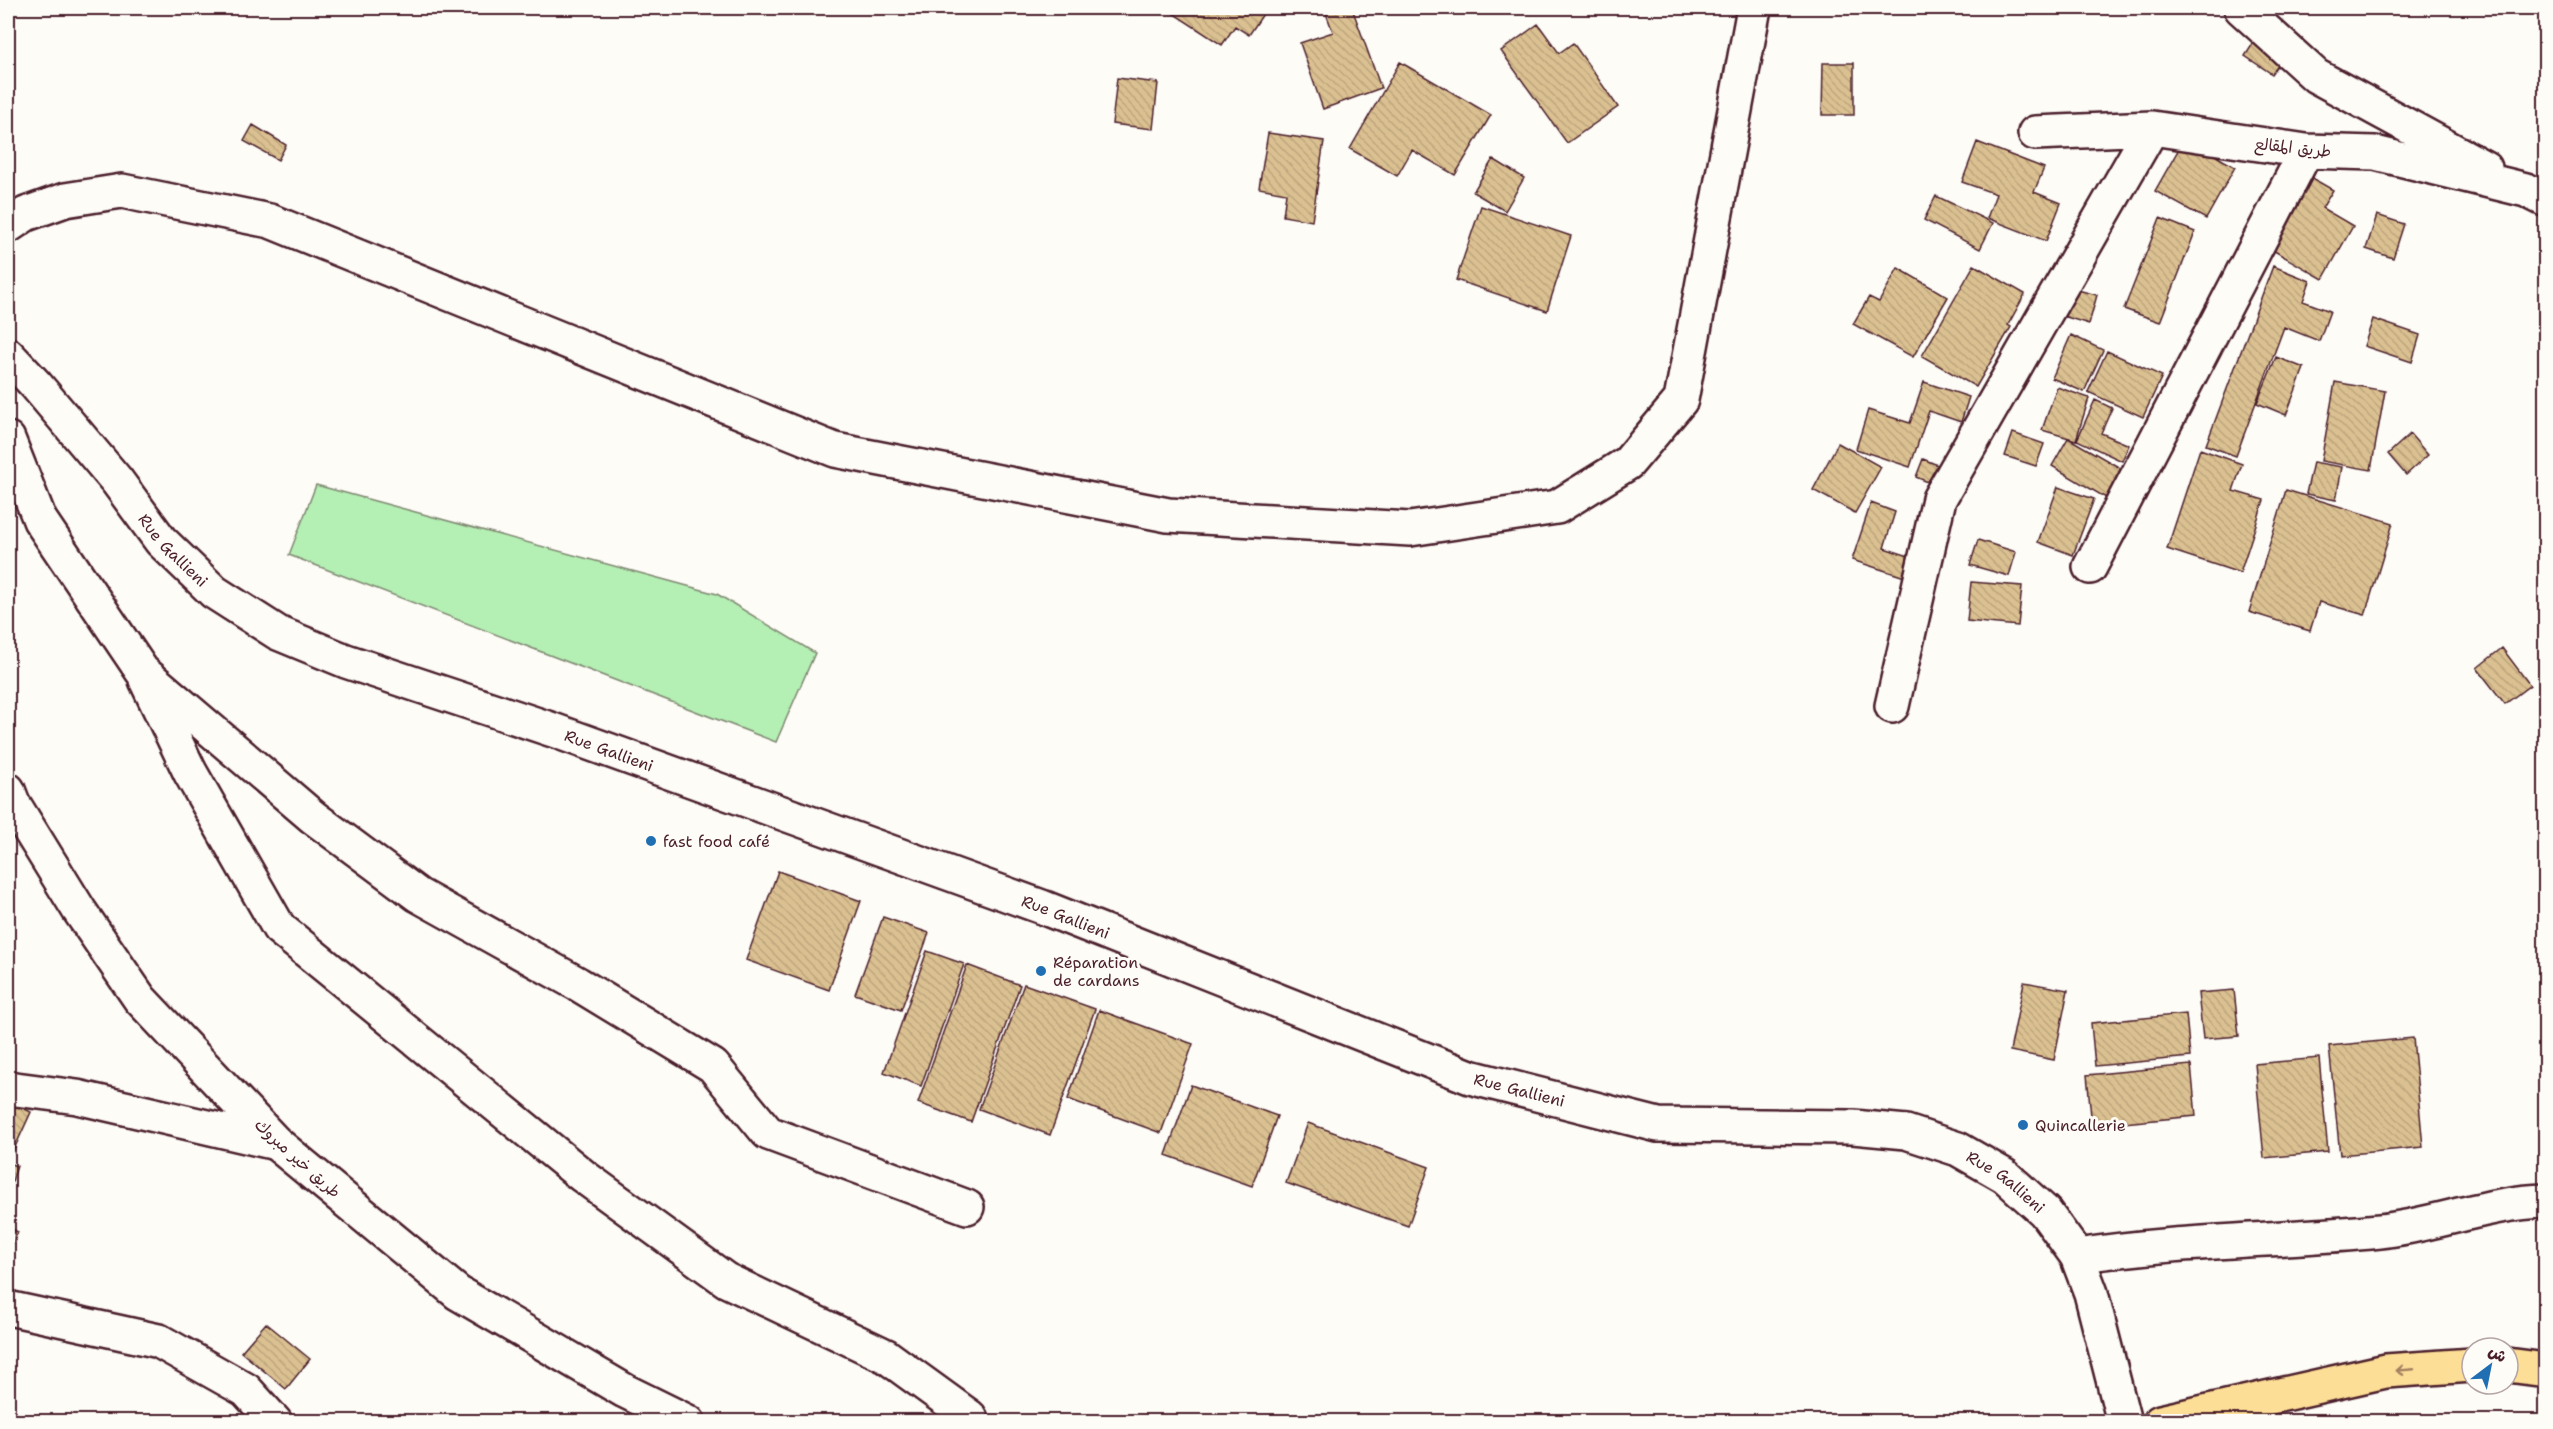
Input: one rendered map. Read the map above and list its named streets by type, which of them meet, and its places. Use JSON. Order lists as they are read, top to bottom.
{
  "streets": {
    "street": ["طريق المقالع", "Rue Gallieni", "طريق خير مبروك"]
  },
  "places": ["fast food café", "Réparation de cardans", "Quincallerie"],
  "north": "top right"
}
